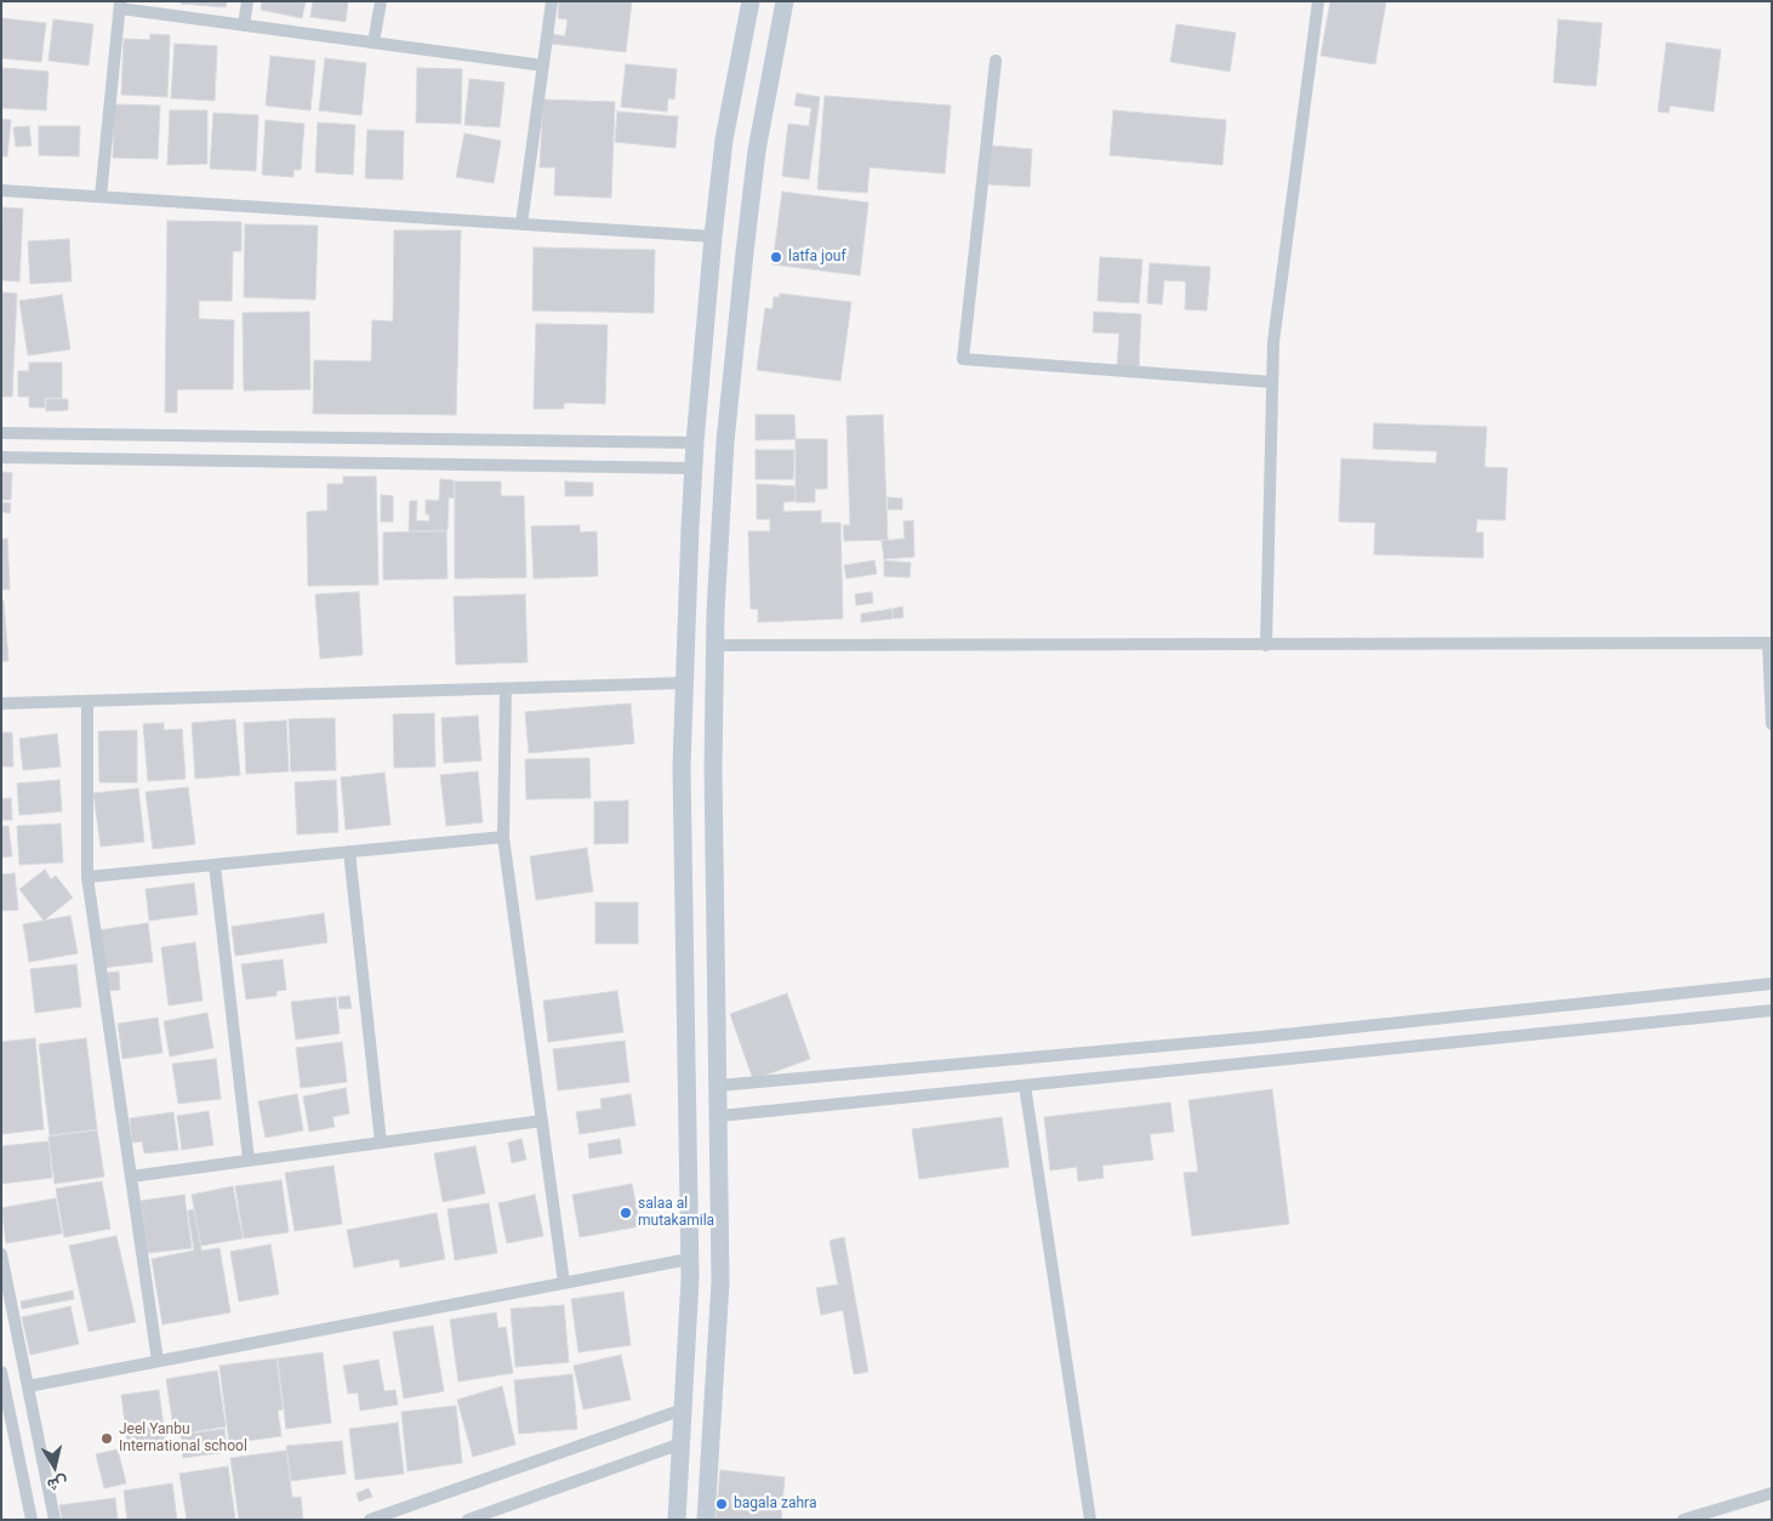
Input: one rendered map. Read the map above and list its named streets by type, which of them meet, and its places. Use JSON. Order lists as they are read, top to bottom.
{
  "places": [
    "latfa jouf",
    "salaa al mutakamila",
    "Jeel Yanbu International school",
    "bagala zahra"
  ],
  "north": "bottom"
}
